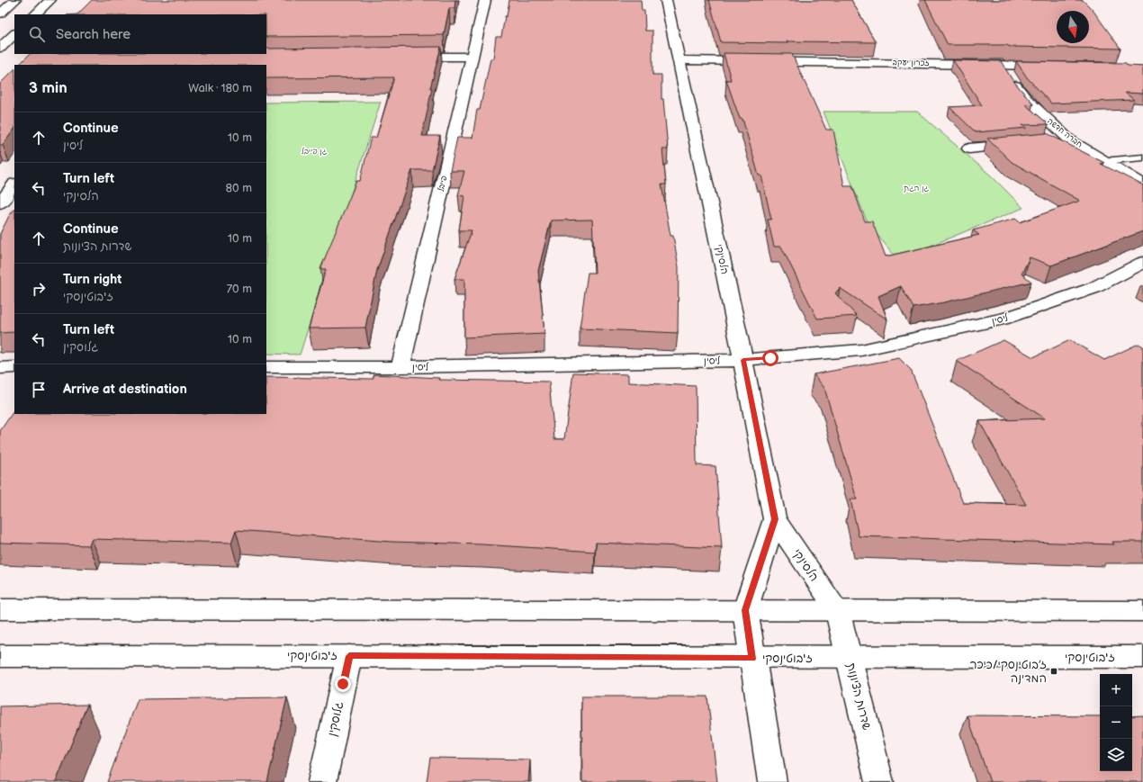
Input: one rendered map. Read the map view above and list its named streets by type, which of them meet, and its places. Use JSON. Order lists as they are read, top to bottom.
{
  "streets": {
    "street": [
      "זכרון יעקב",
      "חברה חדשה",
      "פייבל",
      "הלסינקי",
      "ליסין",
      "ז'בוטינסקי",
      "שדרות הציונות",
      "גלוסקין"
    ]
  },
  "crossings": [
    ["זכרון יעקב", "חברה חדשה"],
    ["זכרון יעקב", "הלסינקי"],
    ["פייבל", "ליסין"],
    ["הלסינקי", "ליסין"],
    ["הלסינקי", "שדרות הציונות"],
    ["ז'בוטינסקי", "שדרות הציונות"],
    ["ז'בוטינסקי", "גלוסקין"]
  ],
  "parks": ["גן פייבל", "גן הגת"],
  "places": {
    "transit": ["ז׳בוטינסקי/כיכר המדינה"]
  },
  "north": "bottom",
  "page": {
    "search": "Search here",
    "heading": ["3 min", "Walk · 180 m"],
    "list": [
      ["Continue", "ליסין", "10 m"],
      ["Turn left", "הלסינקי", "80 m"],
      ["Continue", "שדרות הציונות", "10 m"],
      ["Turn right", "ז'בוטינסקי", "70 m"],
      ["Turn left", "גלוסקין", "10 m"],
      "Arrive at destination"
    ],
    "map_buttons": ["+", "−"]
  }
}
